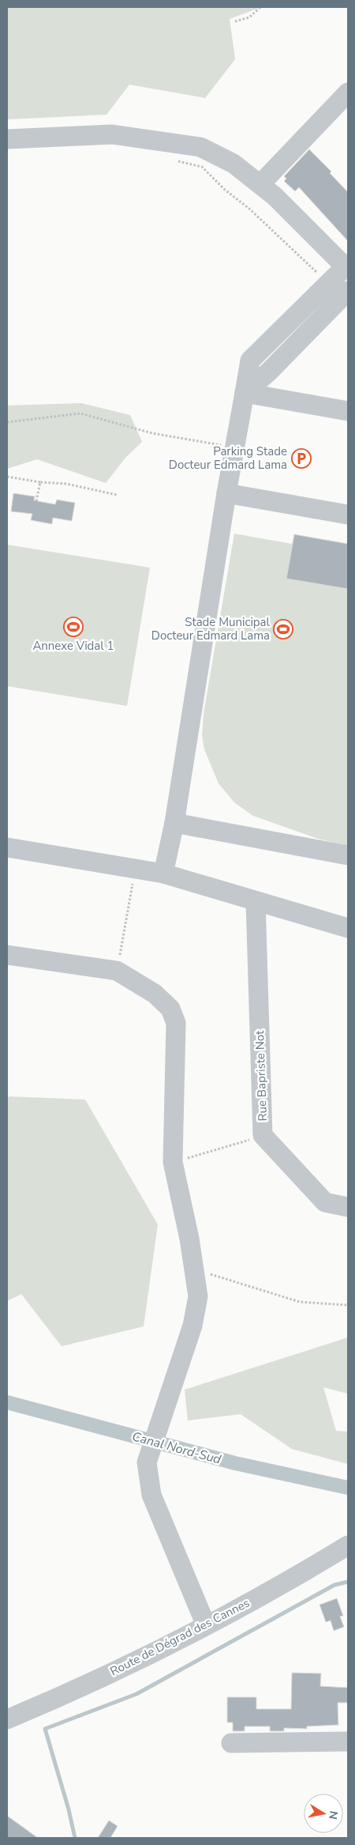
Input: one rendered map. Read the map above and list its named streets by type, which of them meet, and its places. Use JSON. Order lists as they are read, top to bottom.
{
  "streets": {
    "street": ["Rue Bapriste Not", "Route de Dégrad des Cannes"]
  },
  "water": ["Canal Nord-Sud"],
  "places": {
    "parking": ["Parking Stade Docteur Edmard Lama"],
    "sports": ["Annexe Vidal 1", "Stade Municipal Docteur Edmard Lama"]
  },
  "north": "right"
}
